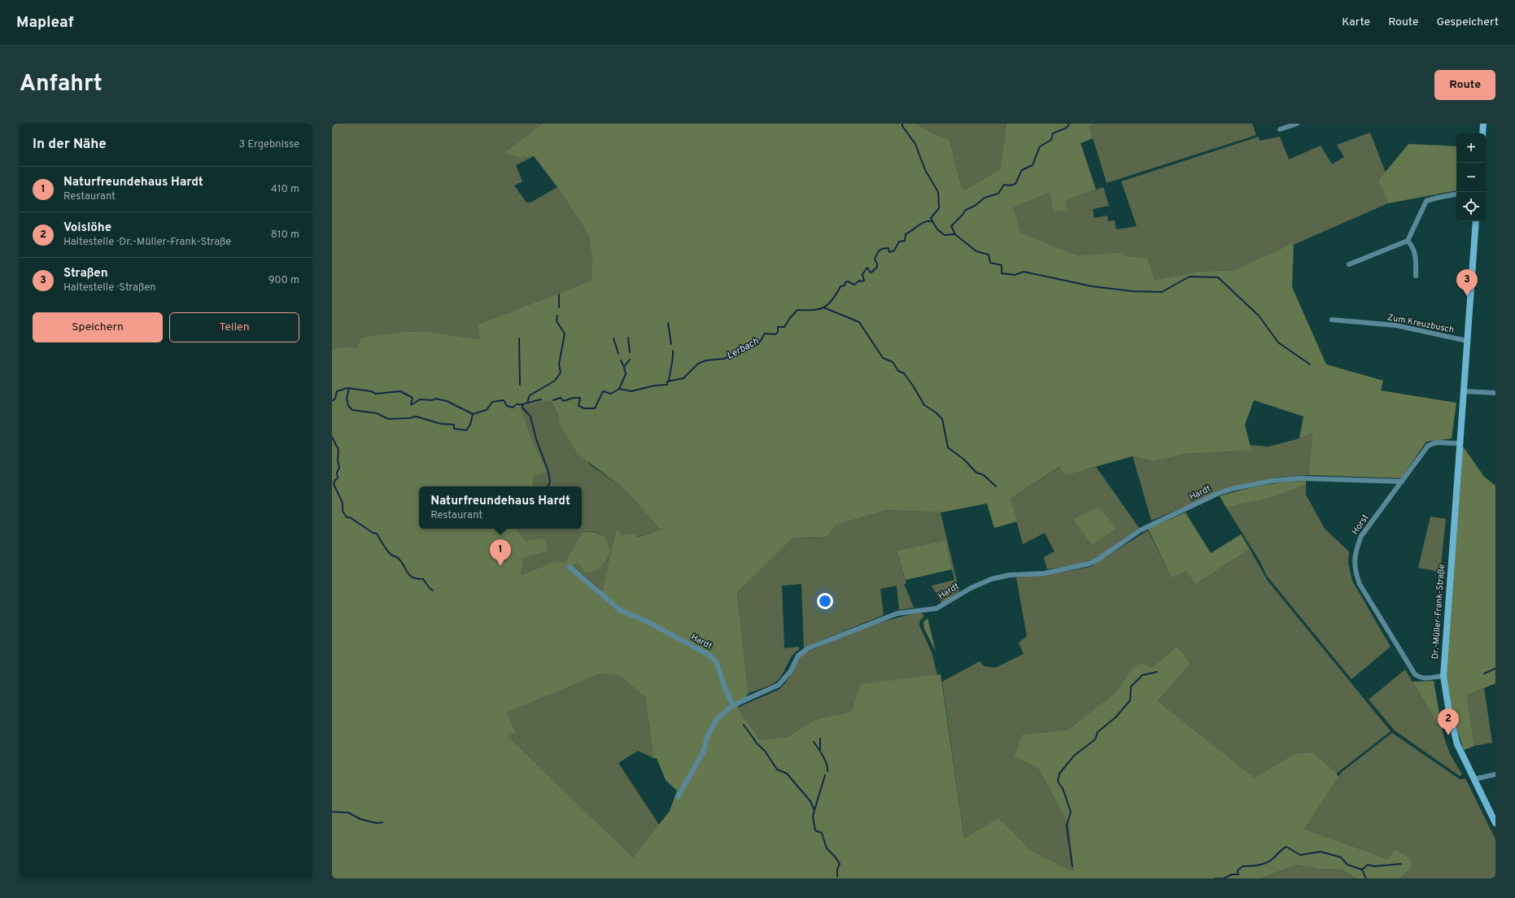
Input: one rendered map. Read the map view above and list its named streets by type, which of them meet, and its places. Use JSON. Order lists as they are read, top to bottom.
{
  "streets": {
    "main road": ["Dr.-Müller-Frank-Straße"],
    "street": ["Zum Kreuzbusch", "Hardt", "Horst"]
  },
  "crossings": [
    ["Zum Kreuzbusch", "Dr.-Müller-Frank-Straße"],
    ["Hardt", "Horst"],
    ["Horst", "Dr.-Müller-Frank-Straße"]
  ],
  "water": ["Lerbach"],
  "page": {
    "header": "Mapleaf",
    "nav": ["Karte", "Route", "Gespeichert"],
    "title": "Anfahrt",
    "buttons": [
      "Route",
      ["Speichern", "Teilen"]
    ],
    "heading": ["In der Nähe", "3 Ergebnisse"],
    "map_buttons": ["+", "−"],
    "list": [
      {
        "mark": "1",
        "name": "Naturfreundehaus Hardt",
        "note": "Restaurant",
        "value": "410 m"
      },
      {
        "mark": "2",
        "name": "Voislöhe",
        "note": "Haltestelle · Dr.-Müller-Frank-Straße",
        "value": "810 m"
      },
      {
        "mark": "3",
        "name": "Straßen",
        "note": "Haltestelle · Straßen",
        "value": "900 m"
      }
    ],
    "pins": ["3", "1", "2"],
    "popup": ["Naturfreundehaus Hardt", "Restaurant"]
  }
}
